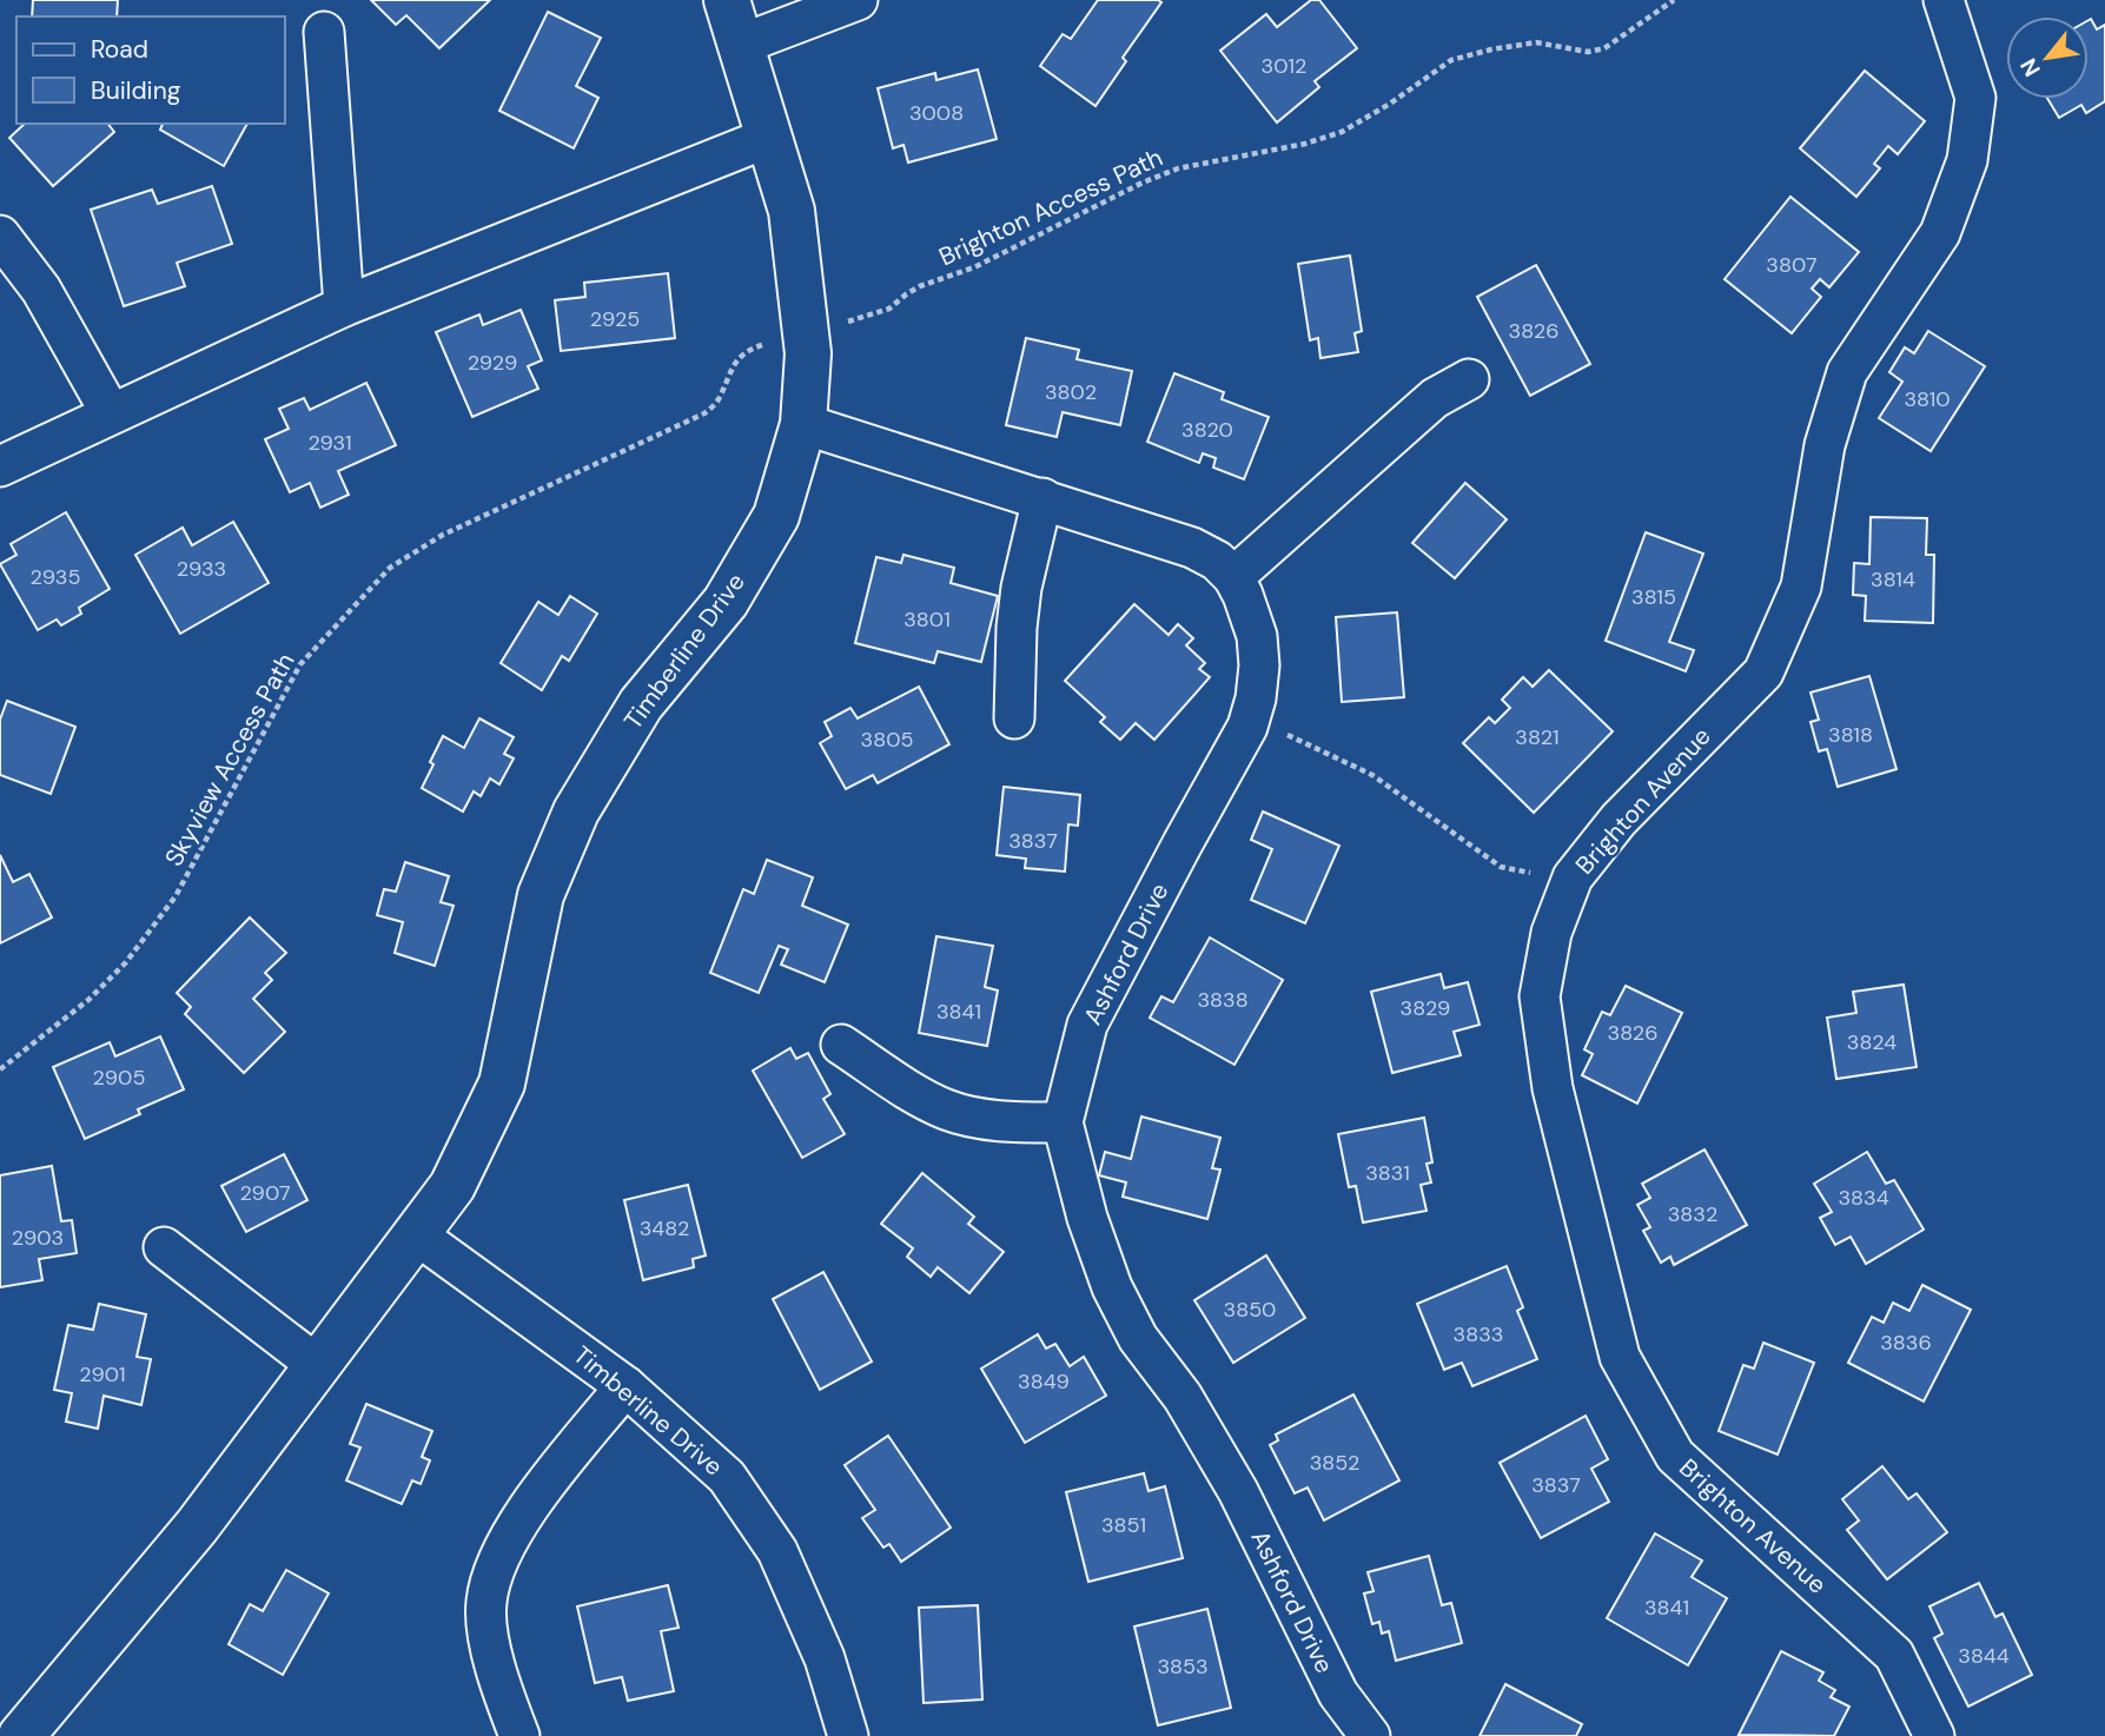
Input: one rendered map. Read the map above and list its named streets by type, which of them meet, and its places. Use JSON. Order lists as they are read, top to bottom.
{
  "streets": {
    "street": ["Timberline Drive", "Brighton Avenue", "Ashford Drive"],
    "path": ["Brighton Access Path", "Skyview Access Path"]
  },
  "crossings": [
    ["Brighton Access Path", "Timberline Drive"],
    ["Brighton Access Path", "Skyview Access Path"],
    ["Timberline Drive", "Skyview Access Path"],
    ["Timberline Drive", "Ashford Drive"]
  ],
  "house_numbers": [
    "3012",
    "3008",
    "3807",
    "2925",
    "3826",
    "2929",
    "3802",
    "3810",
    "3820",
    "2931",
    "2933",
    "2935",
    "3814",
    "3815",
    "3801",
    "3818",
    "3821",
    "3805",
    "3837",
    "3838",
    "3829",
    "3841",
    "3826",
    "3824",
    "2905",
    "3831",
    "2907",
    "3834",
    "3832",
    "3482",
    "2903",
    "3850",
    "3833",
    "3836",
    "2901",
    "3849",
    "3852",
    "3837",
    "3851",
    "3841",
    "3844",
    "3853"
  ],
  "legend": ["Road", "Building"],
  "north": "bottom left"
}
